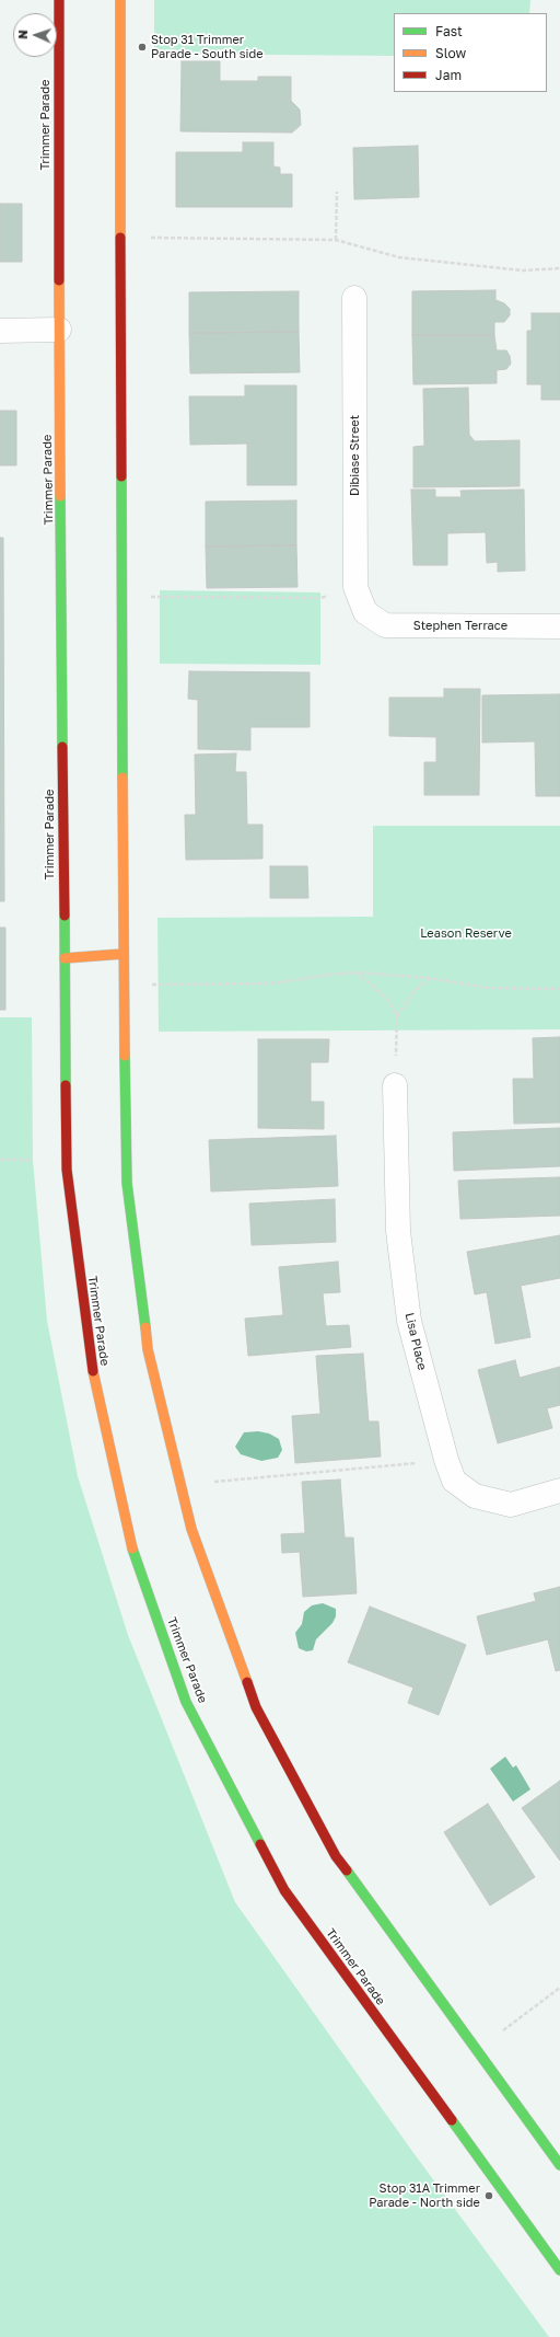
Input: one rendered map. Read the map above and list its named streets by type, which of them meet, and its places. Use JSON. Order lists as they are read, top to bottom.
{
  "streets": {
    "main road": ["Trimmer Parade"],
    "street": ["Dibiase Street", "Stephen Terrace", "Lisa Place"]
  },
  "crossings": [
    ["Dibiase Street", "Stephen Terrace"]
  ],
  "parks": ["Leason Reserve"],
  "places": ["Stop 31 Trimmer Parade - South side", "Stop 31A Trimmer Parade - North side"],
  "legend": ["Fast", "Slow", "Jam"],
  "north": "left"
}
